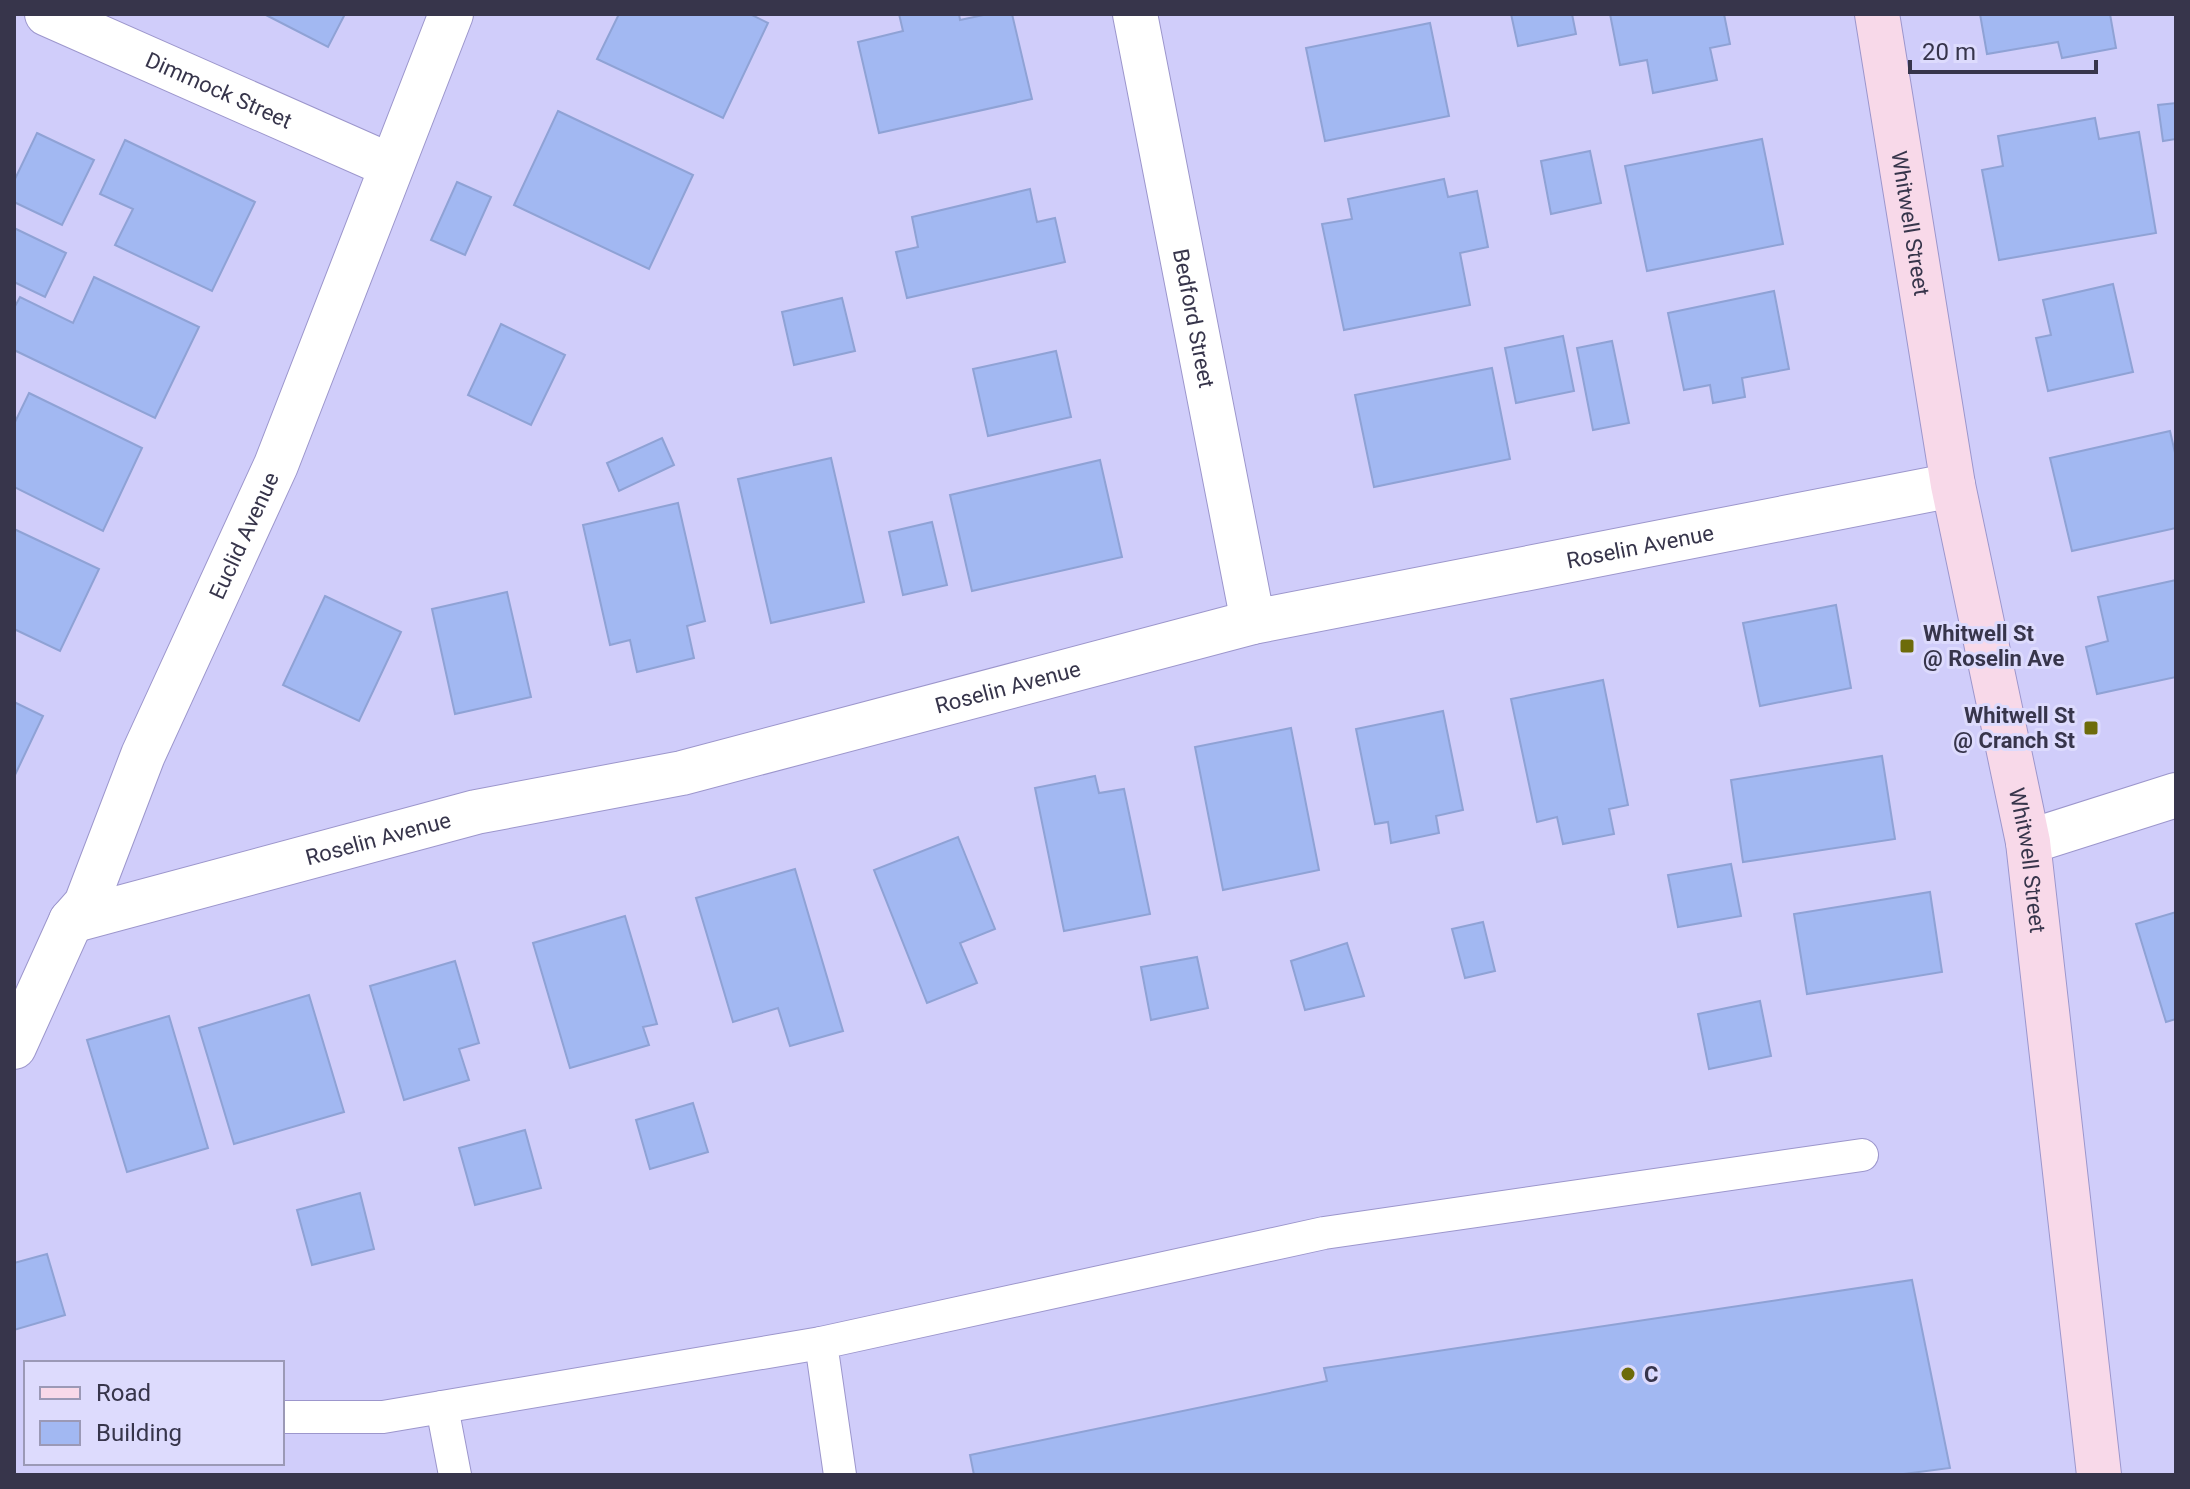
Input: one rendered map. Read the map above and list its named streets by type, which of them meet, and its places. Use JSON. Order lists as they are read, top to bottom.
{
  "streets": {
    "street": [
      "Dimmock Street",
      "Whitwell Street",
      "Bedford Street",
      "Euclid Avenue",
      "Roselin Avenue"
    ]
  },
  "crossings": [
    ["Dimmock Street", "Euclid Avenue"],
    ["Whitwell Street", "Roselin Avenue"],
    ["Bedford Street", "Roselin Avenue"],
    ["Euclid Avenue", "Roselin Avenue"]
  ],
  "places": {
    "transit": ["Whitwell St @ Roselin Ave", "Whitwell St @ Cranch St"],
    "other": ["C"]
  },
  "legend": ["Road", "Building"],
  "scale_bar": "20 m"
}
